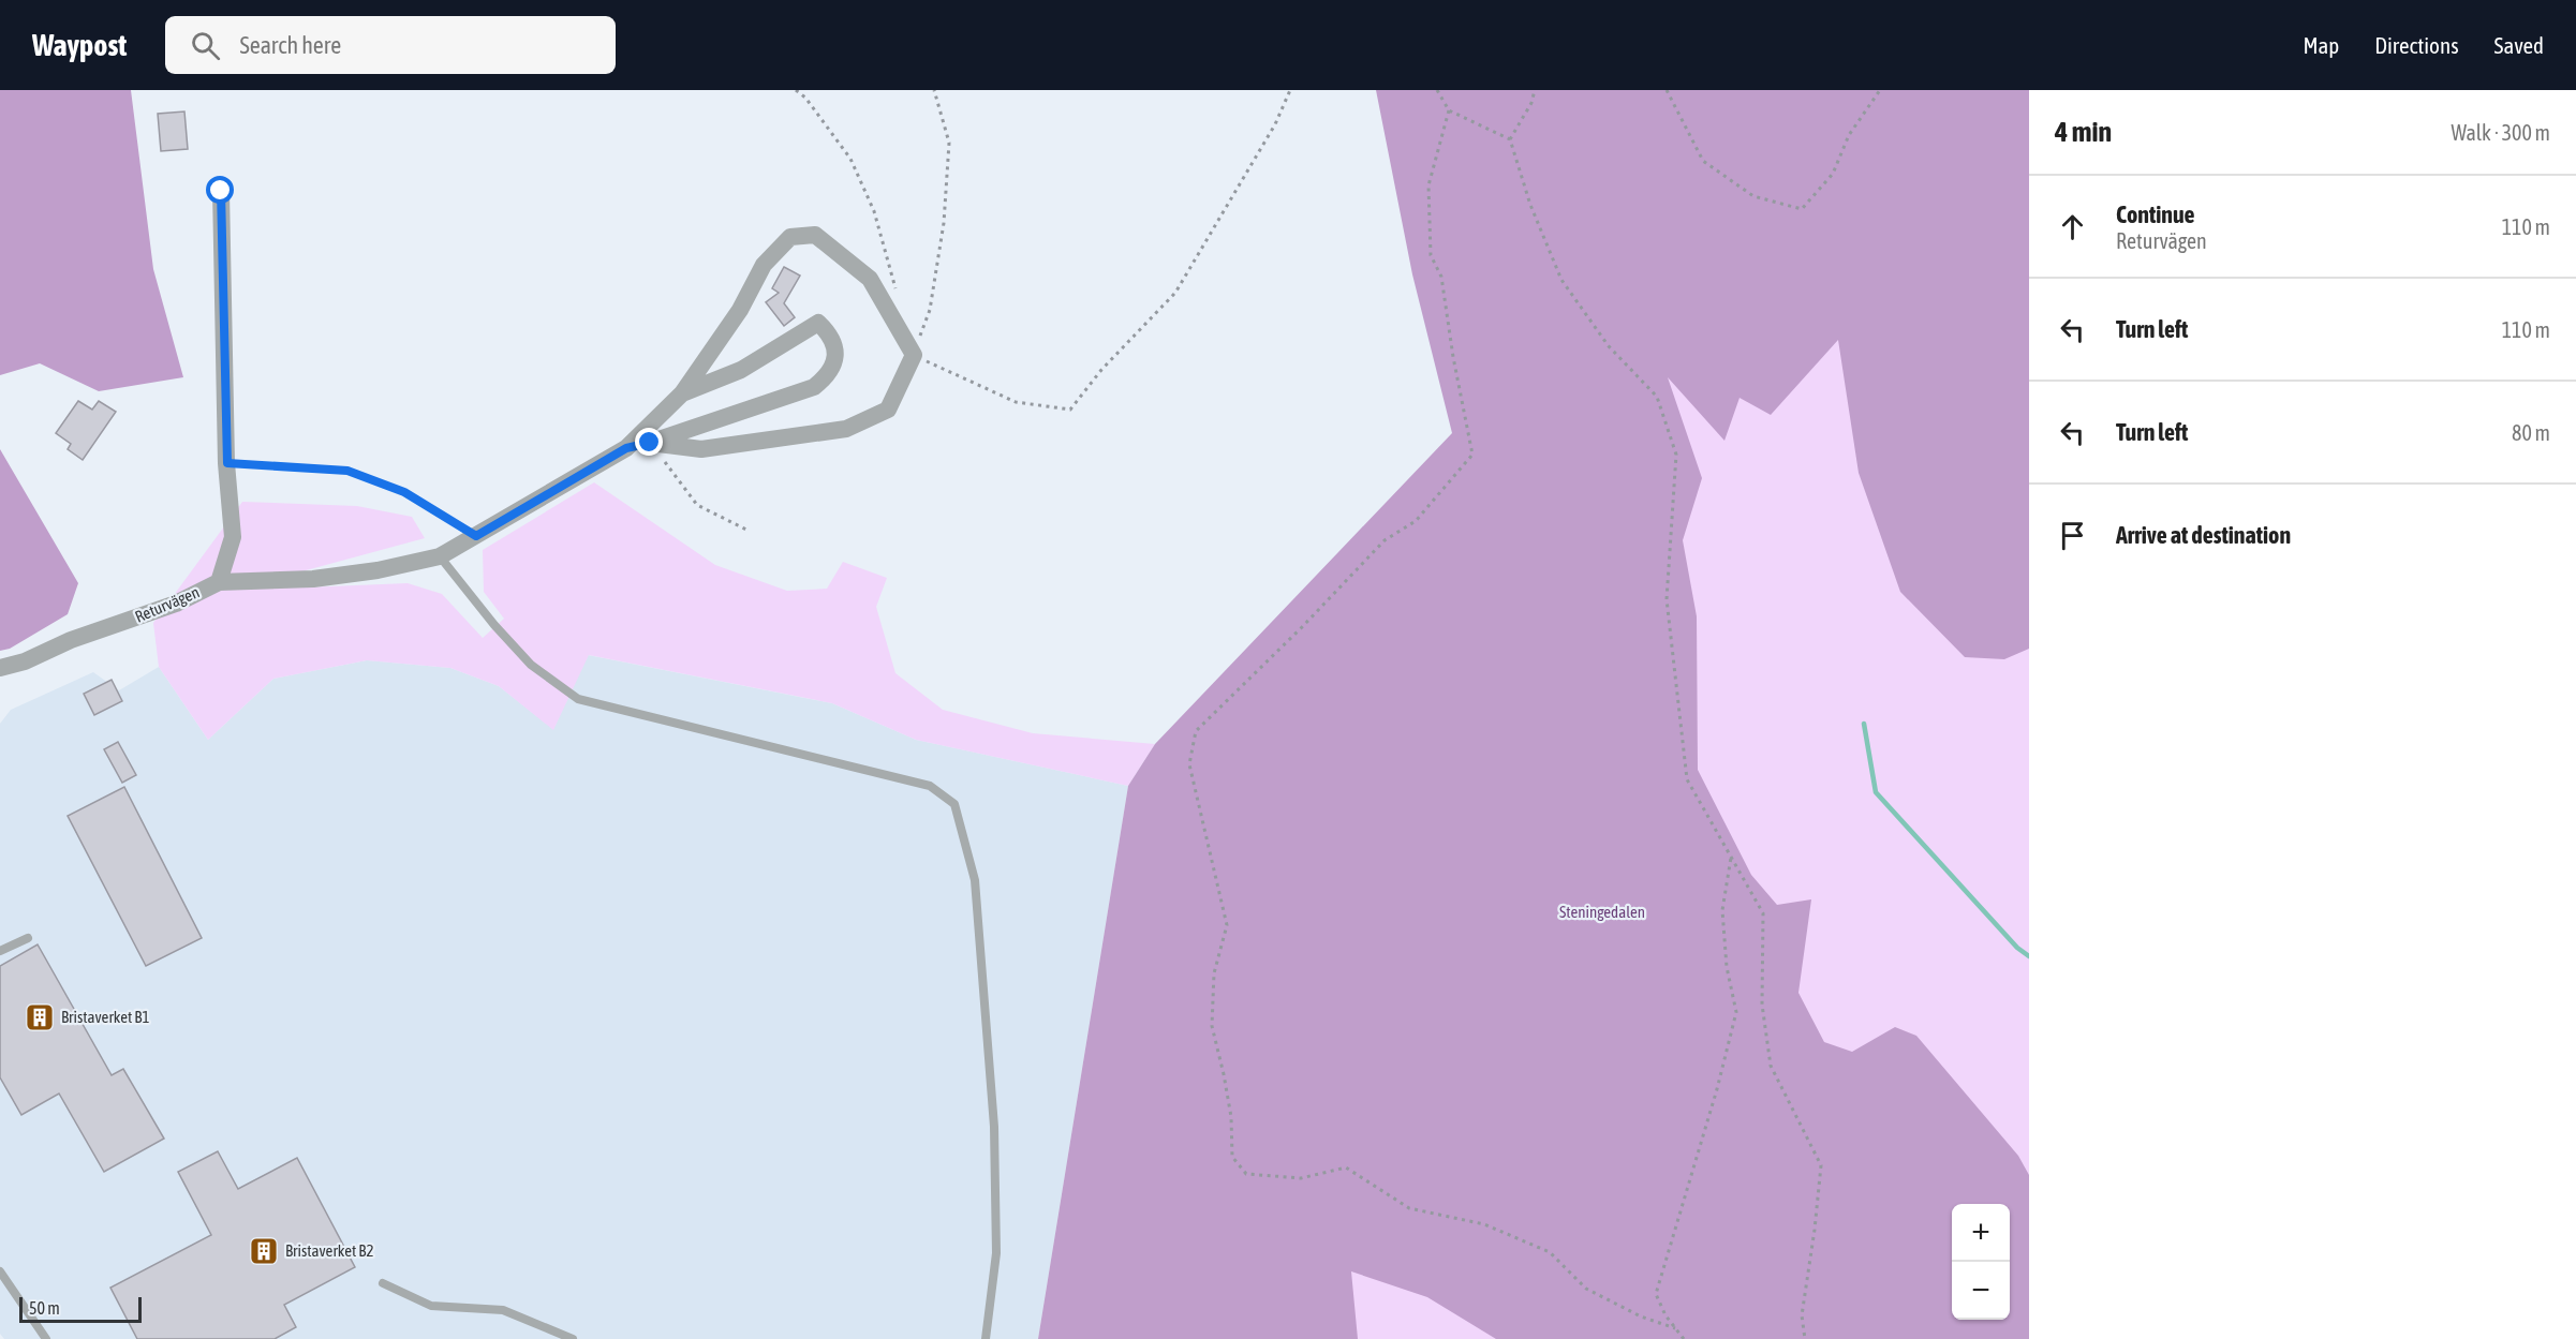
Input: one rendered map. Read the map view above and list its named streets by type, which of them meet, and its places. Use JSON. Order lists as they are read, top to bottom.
{
  "streets": {
    "street": ["Returvägen"]
  },
  "parks": ["Steningedalen"],
  "places": {
    "building": ["Bristaverket B1", "Bristaverket B2"]
  },
  "scale_bar": "50 m",
  "page": {
    "header": "Waypost",
    "search": "Search here",
    "nav": ["Map", "Directions", "Saved"],
    "heading": ["4 min", "Walk · 300 m"],
    "list": [
      ["Continue", "Returvägen", "110 m"],
      ["Turn left", "110 m"],
      ["Turn left", "80 m"],
      "Arrive at destination"
    ],
    "map_buttons": ["+", "−"],
    "scale": "50 m"
  }
}
